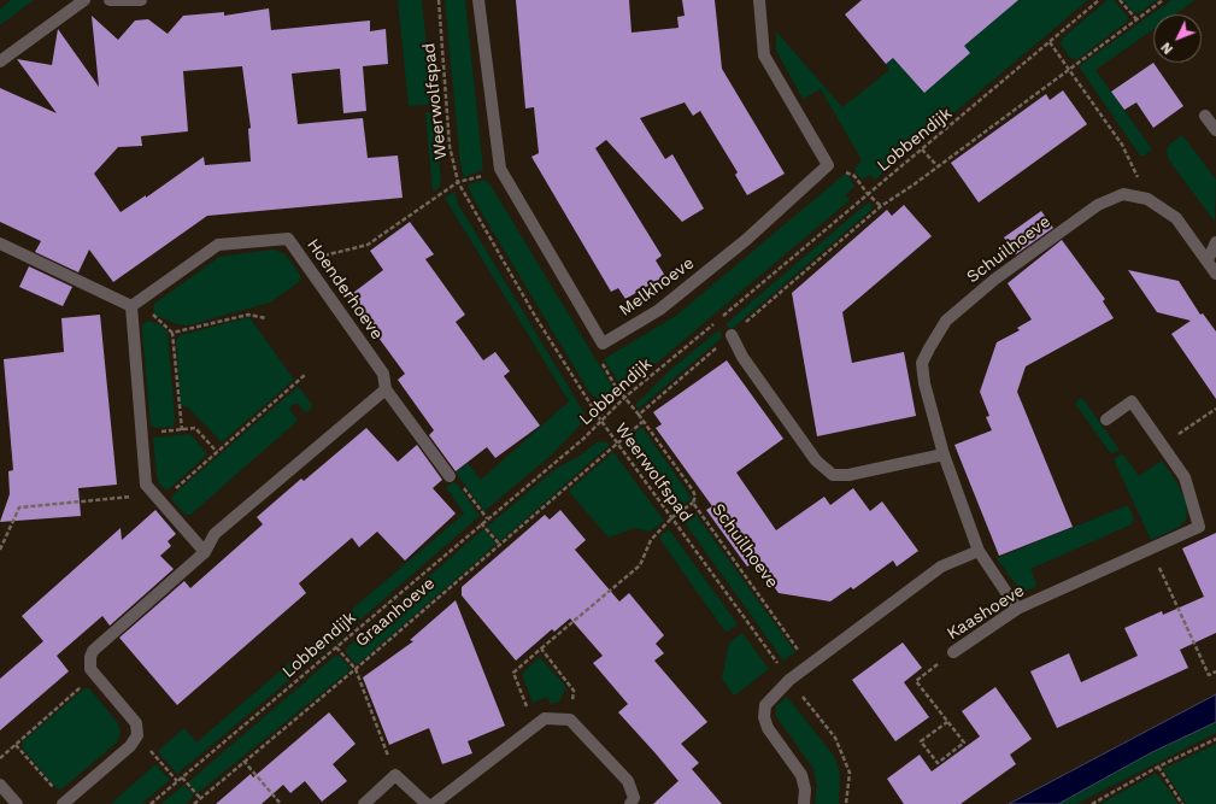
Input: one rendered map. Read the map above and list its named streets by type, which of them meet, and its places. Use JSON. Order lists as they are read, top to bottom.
{
  "streets": {
    "street": [
      "Schuilhoeve",
      "Melkhoeve",
      "Hoenderhoeve",
      "Kaashoeve"
    ],
    "path": ["Weerwolfspad", "Lobbendijk", "Graanhoeve"]
  },
  "crossings": [
    ["Weerwolfspad", "Lobbendijk"],
    ["Weerwolfspad", "Graanhoeve"],
    ["Lobbendijk", "Schuilhoeve"],
    ["Schuilhoeve", "Melkhoeve"],
    ["Schuilhoeve", "Kaashoeve"]
  ],
  "north": "bottom left"
}
